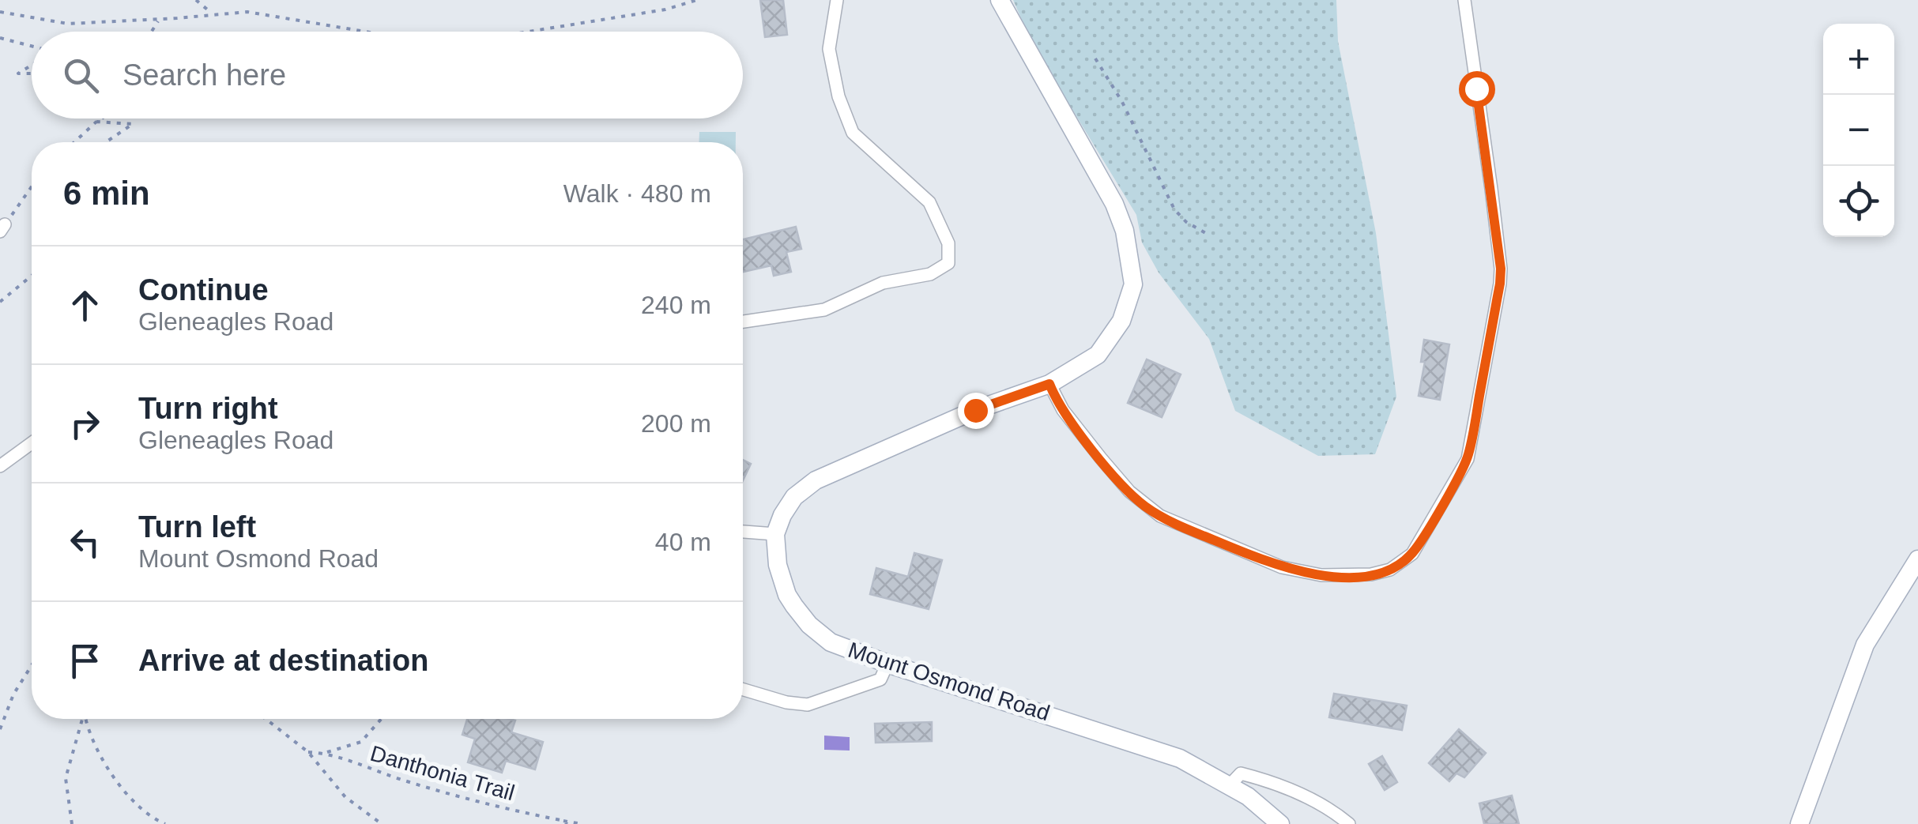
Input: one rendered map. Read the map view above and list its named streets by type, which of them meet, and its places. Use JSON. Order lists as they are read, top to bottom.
{
  "streets": {
    "street": ["Mount Osmond Road"],
    "path": ["Danthonia Trail"]
  },
  "page": {
    "map_buttons": ["+", "−"],
    "search": "Search here",
    "heading": ["6 min", "Walk · 480 m"],
    "list": [
      ["Continue", "Gleneagles Road", "240 m"],
      ["Turn right", "Gleneagles Road", "200 m"],
      ["Turn left", "Mount Osmond Road", "40 m"],
      "Arrive at destination"
    ]
  }
}
